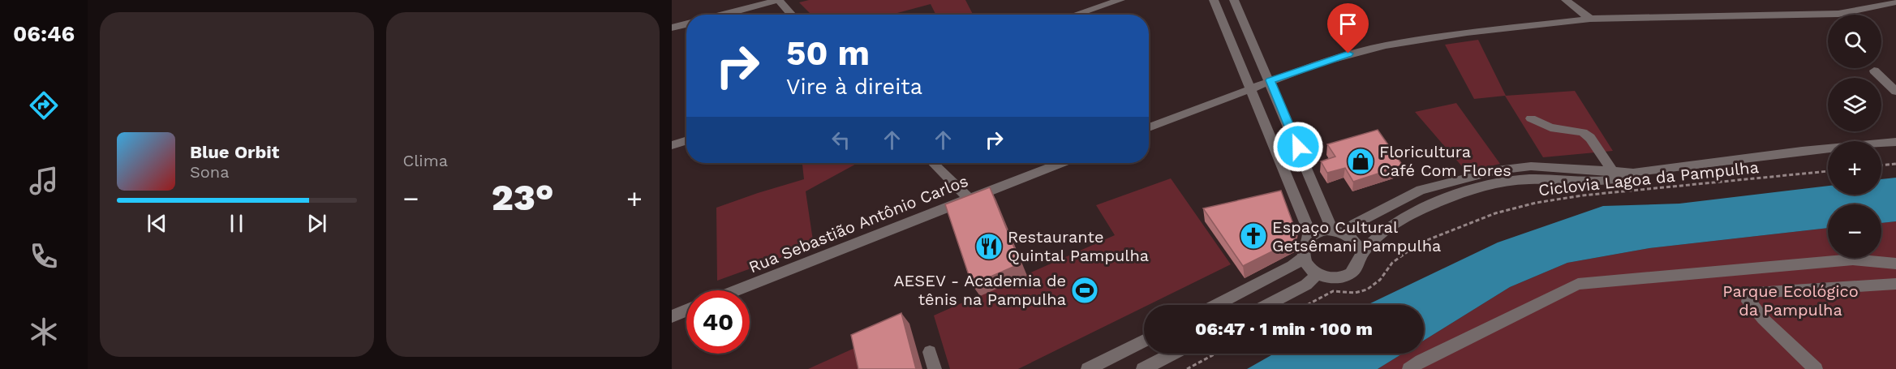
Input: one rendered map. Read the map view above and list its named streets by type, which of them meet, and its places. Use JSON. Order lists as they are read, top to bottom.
{
  "streets": {
    "street": ["Rua Sebastião Antônio Carlos"],
    "path": ["Ciclovia Lagoa da Pampulha"]
  },
  "parks": ["Parque Ecológico da Pampulha"],
  "places": {
    "shop": ["Floricultura Café Com Flores"],
    "church": ["Espaço Cultural Getsêmani Pampulha"],
    "restaurant": ["Restaurante Quintal Pampulha"],
    "sports": ["AESEV - Academia de tênis na Pampulha"]
  },
  "page": {
    "tabs": "06:46",
    "tile": "Clima",
    "map_buttons": ["+", "−"],
    "turn": ["50 m", "Vire à direita"],
    "song": ["Blue Orbit", "Sona"],
    "heat": ["−", "23°", "+"],
    "limit": "40",
    "trip": "06:47 · 1 min · 100 m"
  }
}
